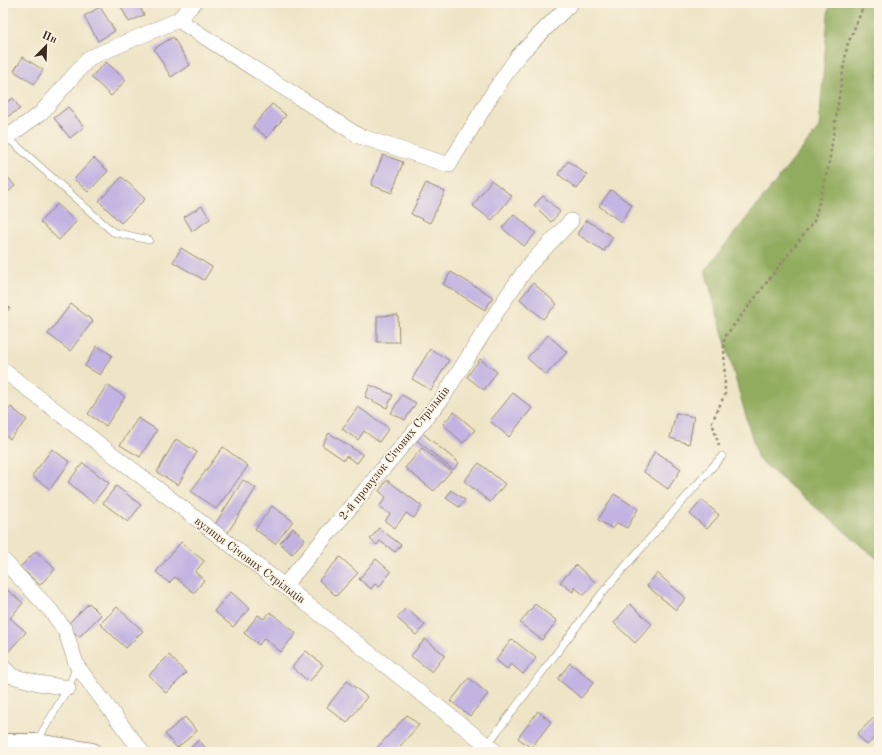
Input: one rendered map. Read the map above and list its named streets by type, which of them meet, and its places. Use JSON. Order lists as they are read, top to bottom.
{
  "streets": {
    "street": ["2-й провулок Січових Стрільців", "вулиця Січових Стрільців"]
  },
  "crossings": [
    ["2-й провулок Січових Стрільців", "вулиця Січових Стрільців"]
  ],
  "north": "top right"
}
